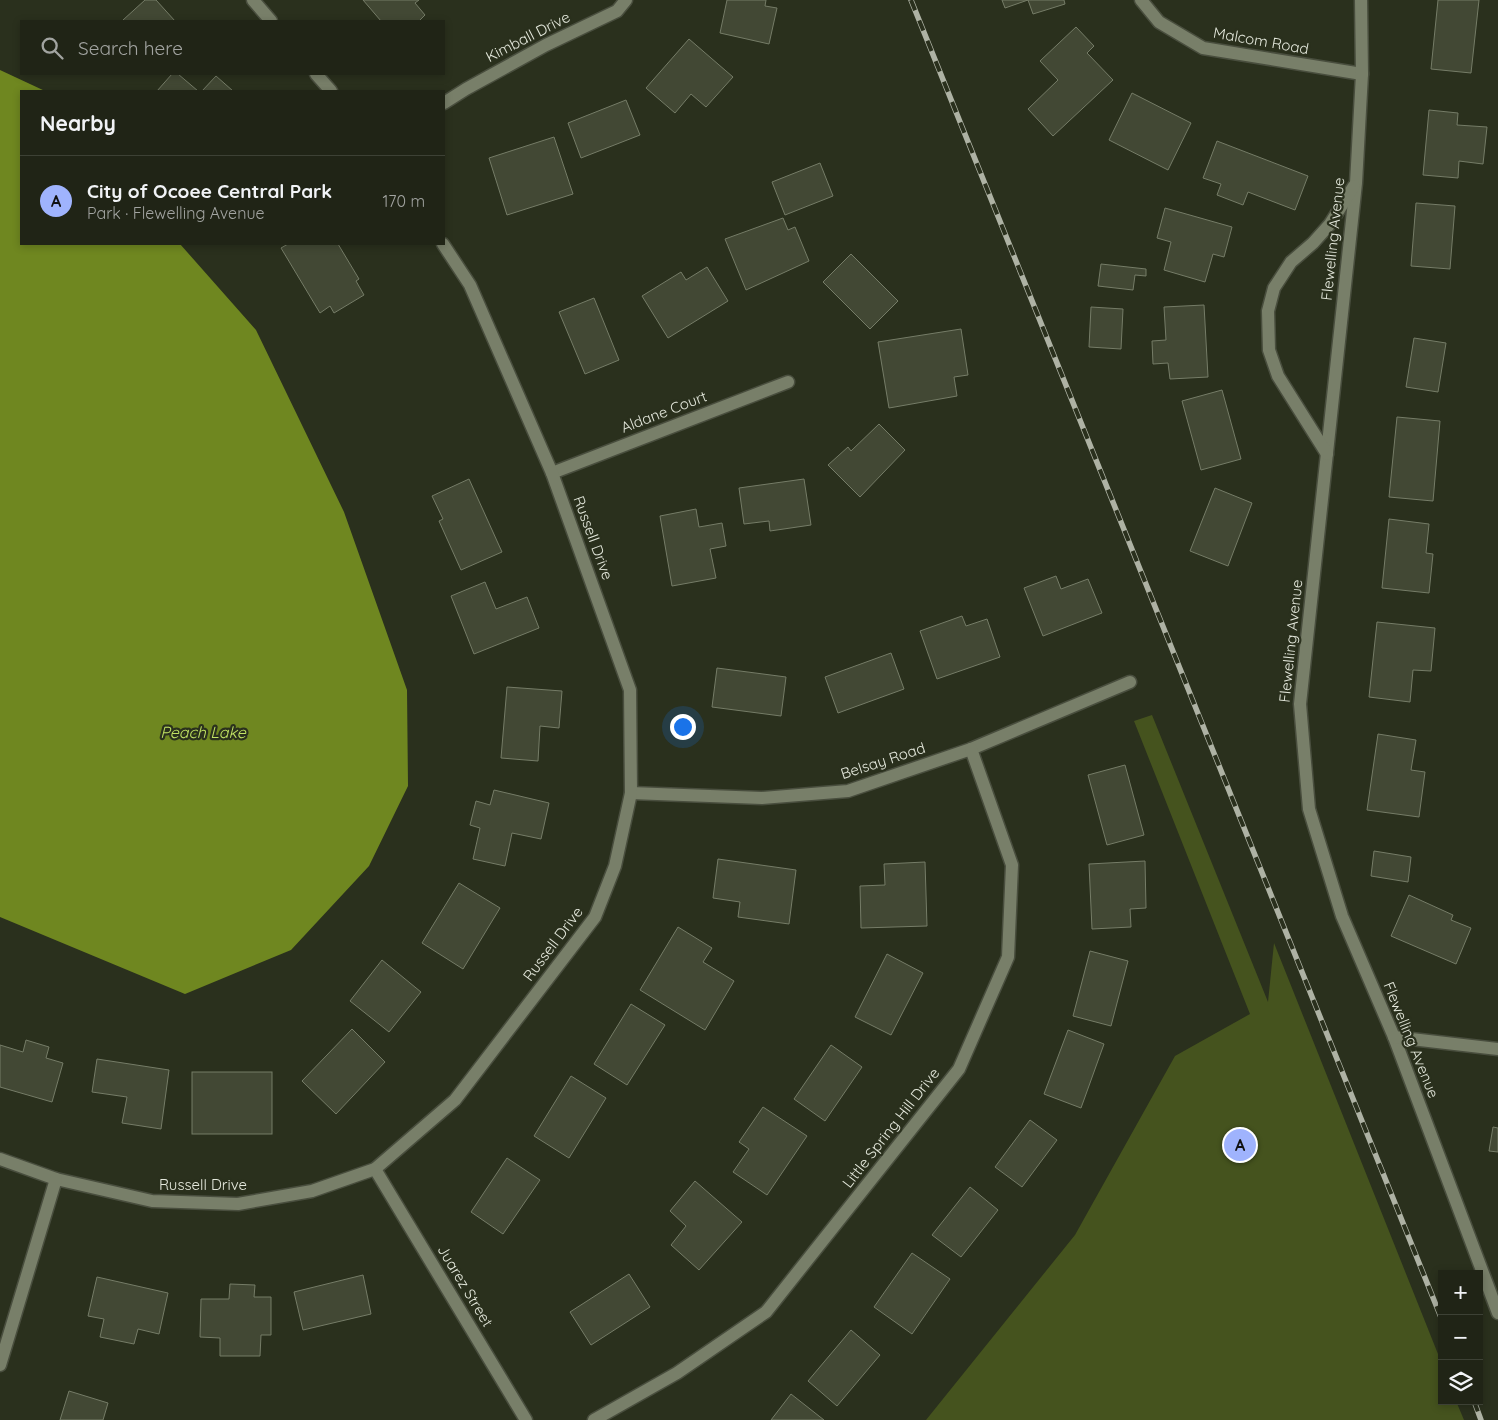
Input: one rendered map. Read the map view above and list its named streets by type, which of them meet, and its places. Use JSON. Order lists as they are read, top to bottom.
{
  "streets": {
    "street": [
      "Kimball Drive",
      "Malcom Road",
      "Flewelling Avenue",
      "Aldane Court",
      "Russell Drive",
      "Belsay Road",
      "Little Spring Hill Drive",
      "Juarez Street"
    ]
  },
  "crossings": [
    ["Malcom Road", "Flewelling Avenue"],
    ["Aldane Court", "Russell Drive"],
    ["Russell Drive", "Belsay Road"],
    ["Russell Drive", "Juarez Street"],
    ["Belsay Road", "Little Spring Hill Drive"]
  ],
  "water": ["Peach Lake"],
  "page": {
    "search": "Search here",
    "heading": "Nearby",
    "list": [
      {
        "mark": "A",
        "name": "City of Ocoee Central Park",
        "note": "Park · Flewelling Avenue",
        "value": "170 m"
      }
    ],
    "pins": "A",
    "map_buttons": ["+", "−"]
  }
}
